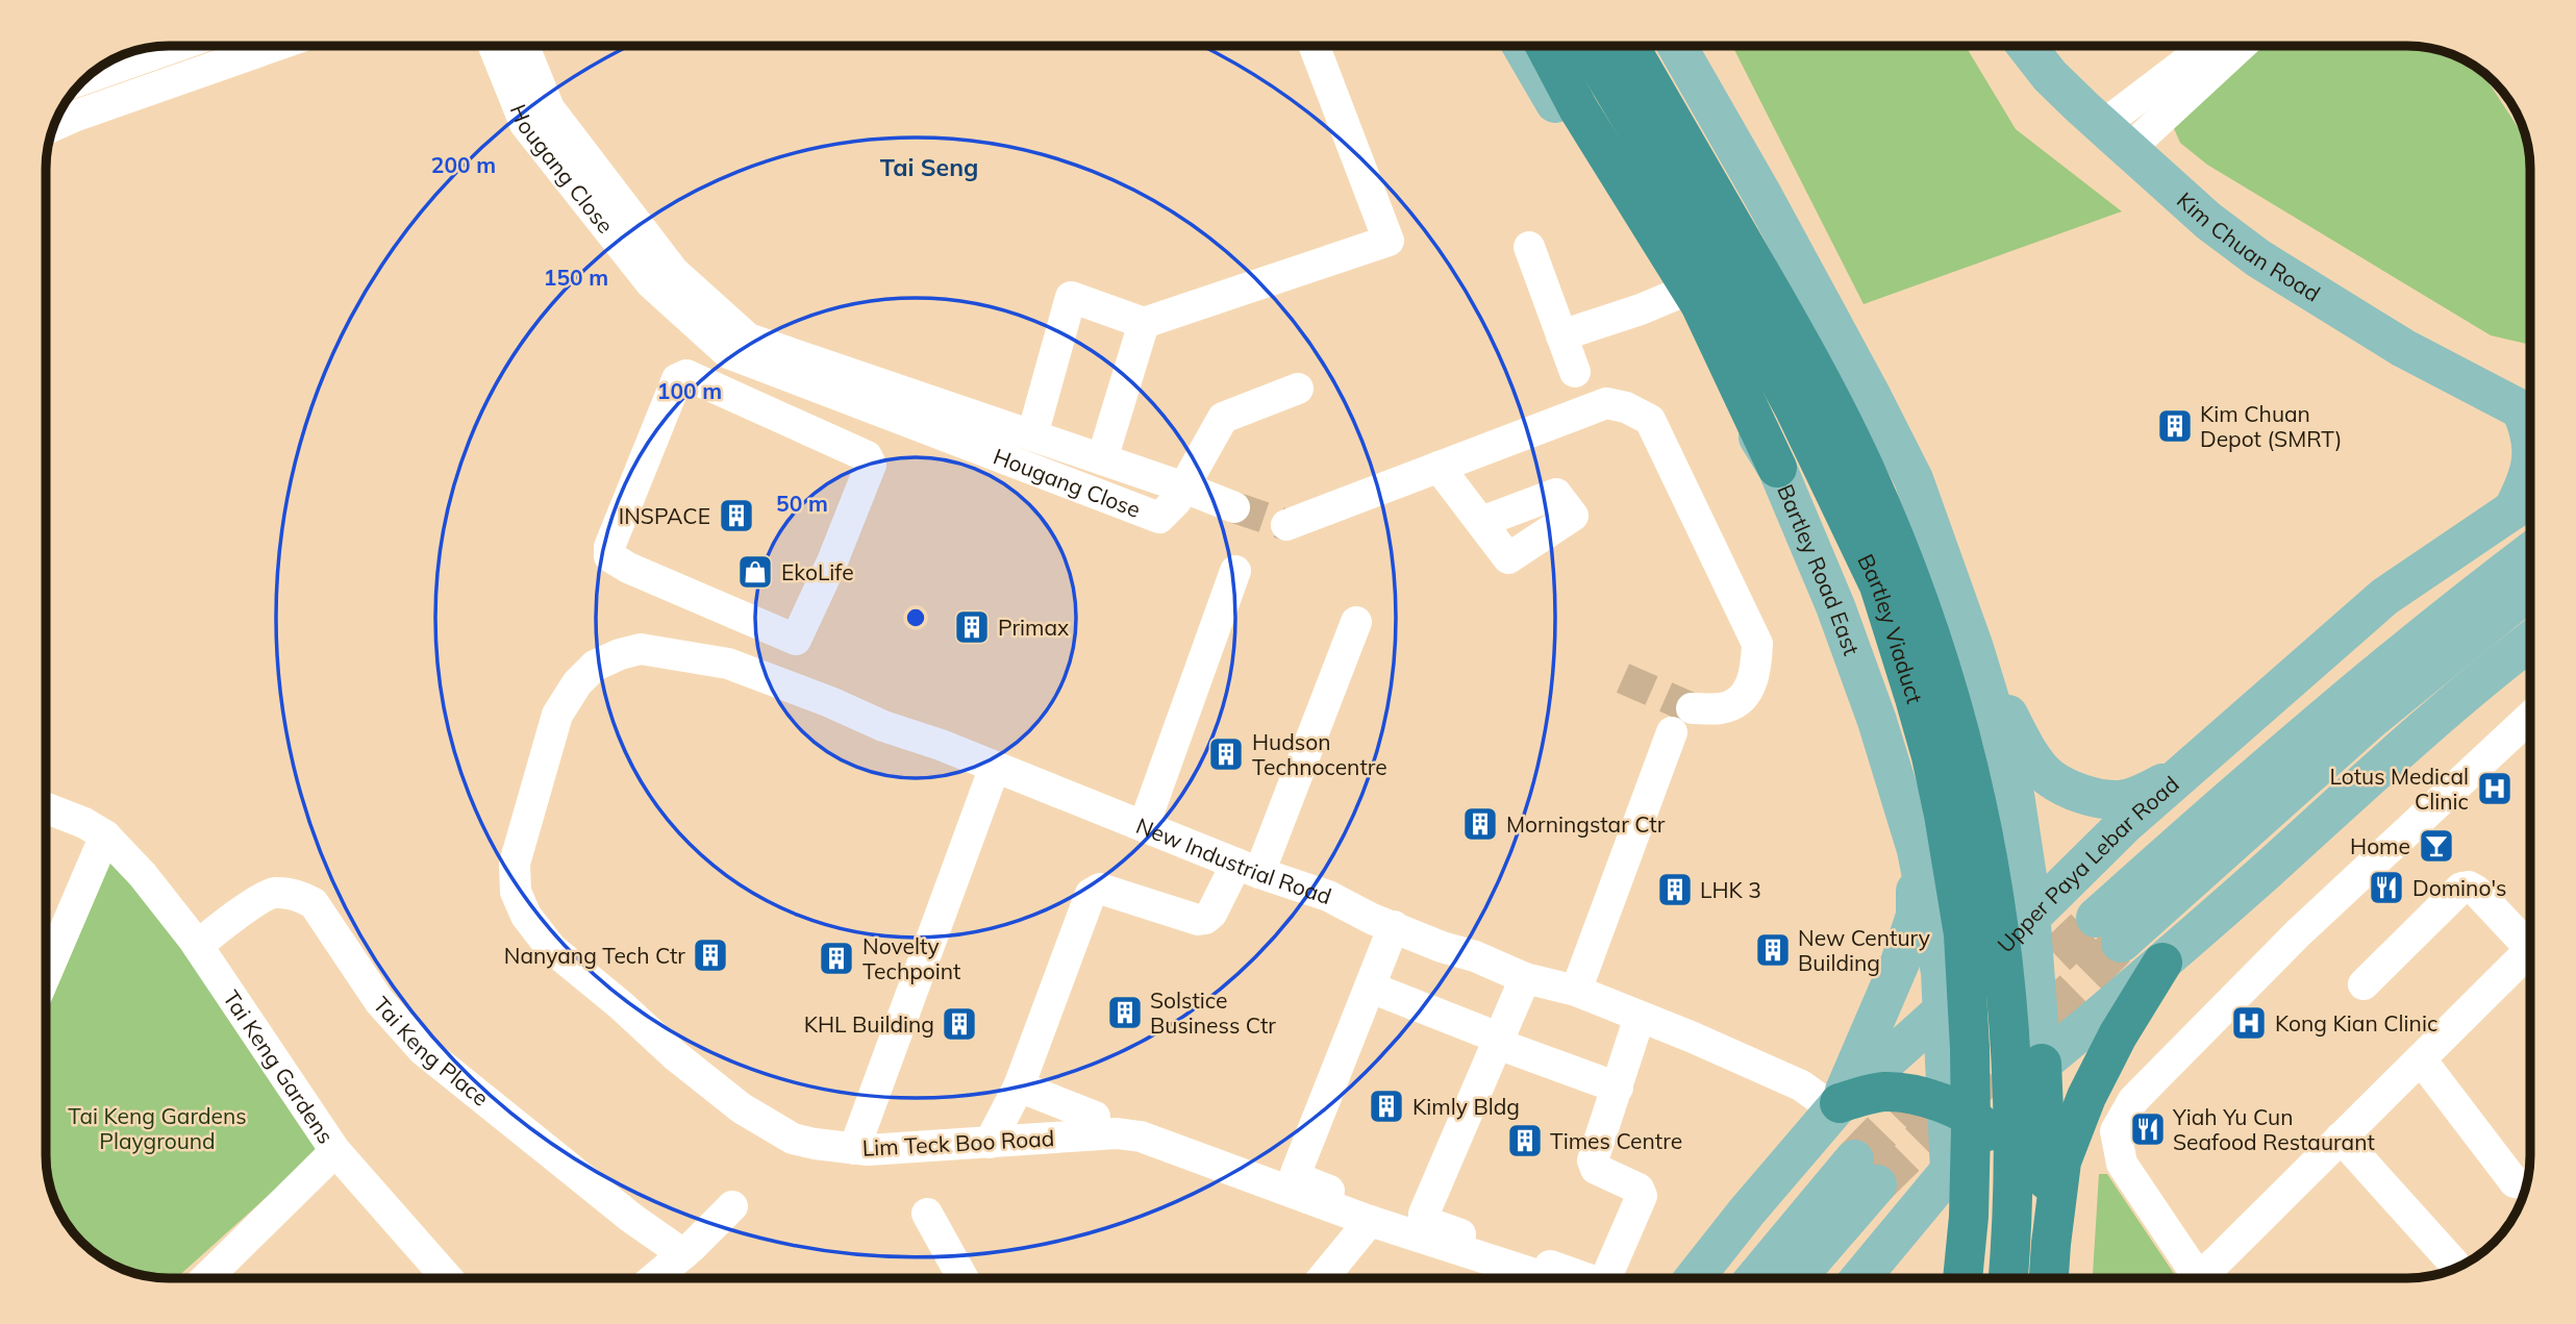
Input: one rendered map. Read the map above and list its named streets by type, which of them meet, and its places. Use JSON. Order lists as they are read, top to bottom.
{
  "streets": {
    "highway": ["Bartley Viaduct"],
    "main road": ["Kim Chuan Road", "Bartley Road East", "Upper Paya Lebar Road"],
    "street": [
      "Hougang Close",
      "New Industrial Road",
      "Tai Keng Place",
      "Tai Keng Gardens",
      "Lim Teck Boo Road"
    ]
  },
  "crossings": [
    ["Kim Chuan Road", "Upper Paya Lebar Road"],
    ["Bartley Road East", "Upper Paya Lebar Road"],
    ["New Industrial Road", "Upper Paya Lebar Road"],
    ["New Industrial Road", "Lim Teck Boo Road"],
    ["Tai Keng Place", "Tai Keng Gardens"]
  ],
  "districts": ["Tai Seng"],
  "parks": ["Tai Keng Gardens Playground"],
  "places": {
    "building": [
      "Kim Chuan Depot (SMRT)",
      "INSPACE",
      "Primax",
      "Hudson Technocentre",
      "Morningstar Ctr",
      "LHK 3",
      "New Century Building",
      "Nanyang Tech Ctr",
      "Novelty Techpoint",
      "Solstice Business Ctr",
      "KHL Building",
      "Kimly Bldg",
      "Times Centre"
    ],
    "shop": ["EkoLife"],
    "hospital": ["Lotus Medical Clinic", "Kong Kian Clinic"],
    "bar": ["Home"],
    "restaurant": ["Domino's", "Yiah Yu Cun Seafood Restaurant"]
  },
  "rings": [
    "200 m",
    "150 m",
    "100 m",
    "50 m"
  ]
}
